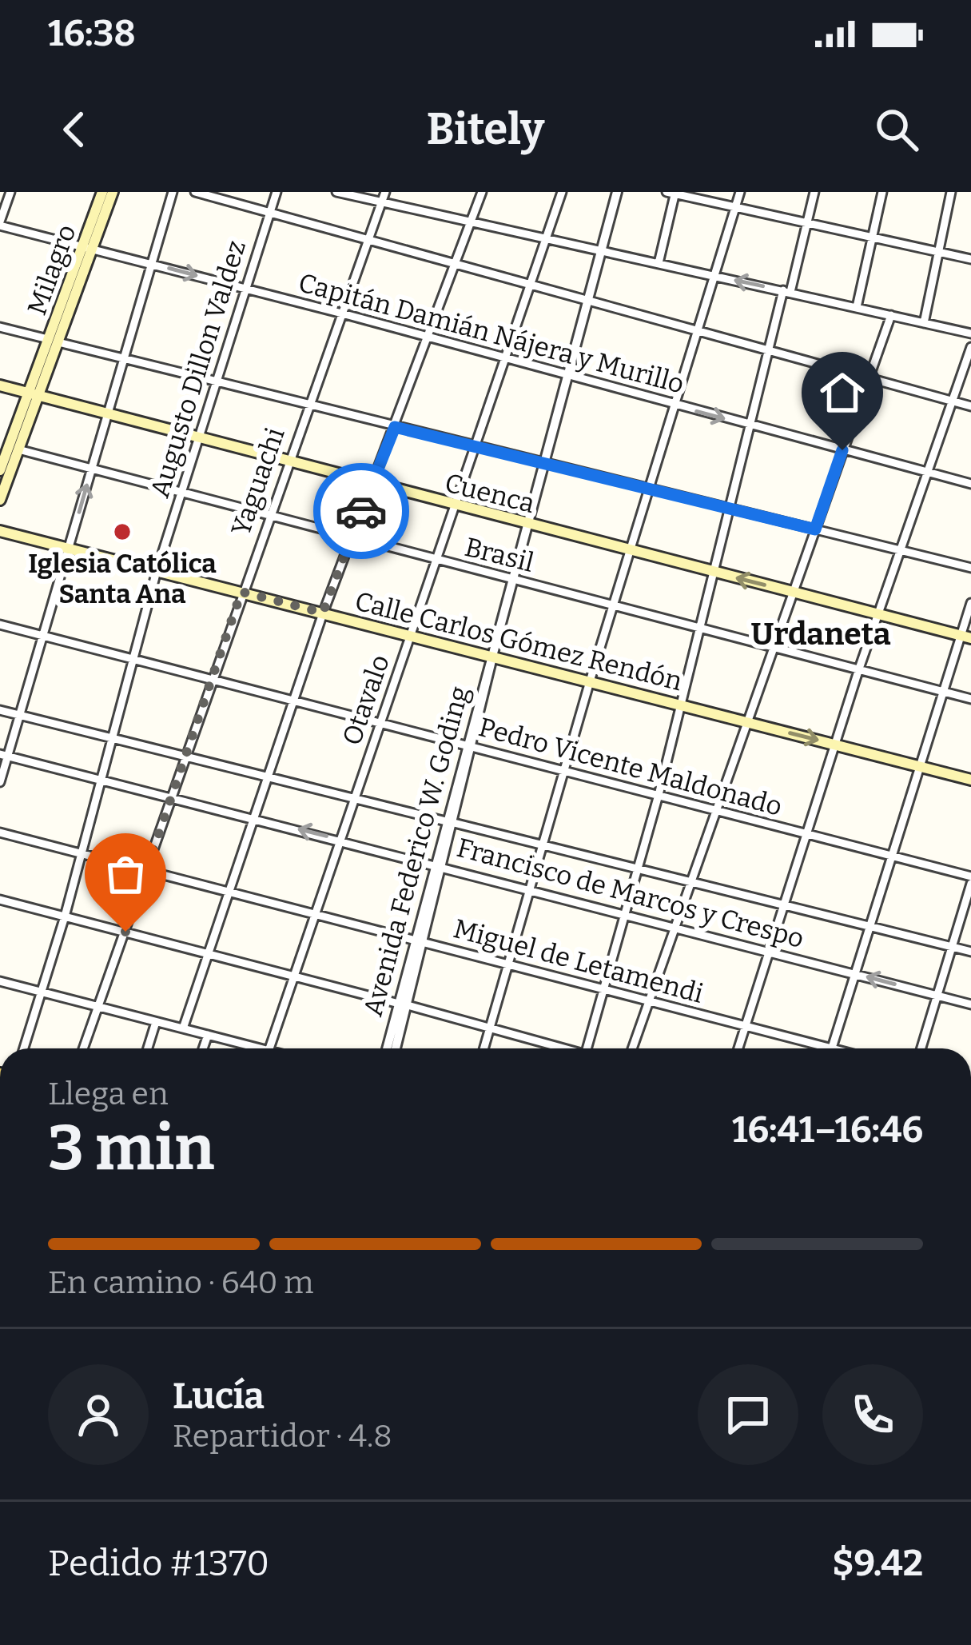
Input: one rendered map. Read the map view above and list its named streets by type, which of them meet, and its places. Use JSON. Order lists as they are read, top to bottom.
{
  "streets": {
    "main road": ["Milagro", "Cuenca", "Calle Carlos Gómez Rendón"],
    "street": [
      "Capitán Damián Nájera y Murillo",
      "Augusto Dillon Valdez",
      "Yaguachi",
      "Brasil",
      "Otavalo",
      "Pedro Vicente Maldonado",
      "Avenida Federico W. Goding",
      "Francisco de Marcos y Crespo",
      "Miguel de Letamendi"
    ]
  },
  "crossings": [
    ["Milagro", "Capitán Damián Nájera y Murillo"],
    ["Milagro", "Cuenca"],
    ["Capitán Damián Nájera y Murillo", "Augusto Dillon Valdez"],
    ["Capitán Damián Nájera y Murillo", "Yaguachi"],
    ["Capitán Damián Nájera y Murillo", "Otavalo"],
    ["Capitán Damián Nájera y Murillo", "Avenida Federico W. Goding"],
    ["Augusto Dillon Valdez", "Cuenca"],
    ["Augusto Dillon Valdez", "Brasil"],
    ["Augusto Dillon Valdez", "Calle Carlos Gómez Rendón"],
    ["Augusto Dillon Valdez", "Pedro Vicente Maldonado"],
    ["Augusto Dillon Valdez", "Francisco de Marcos y Crespo"],
    ["Augusto Dillon Valdez", "Miguel de Letamendi"],
    ["Yaguachi", "Cuenca"],
    ["Yaguachi", "Brasil"],
    ["Yaguachi", "Calle Carlos Gómez Rendón"],
    ["Yaguachi", "Pedro Vicente Maldonado"],
    ["Yaguachi", "Francisco de Marcos y Crespo"],
    ["Yaguachi", "Miguel de Letamendi"],
    ["Cuenca", "Otavalo"],
    ["Cuenca", "Avenida Federico W. Goding"],
    ["Brasil", "Otavalo"],
    ["Brasil", "Avenida Federico W. Goding"],
    ["Calle Carlos Gómez Rendón", "Otavalo"],
    ["Calle Carlos Gómez Rendón", "Avenida Federico W. Goding"],
    ["Otavalo", "Pedro Vicente Maldonado"],
    ["Otavalo", "Francisco de Marcos y Crespo"],
    ["Otavalo", "Miguel de Letamendi"],
    ["Pedro Vicente Maldonado", "Avenida Federico W. Goding"],
    ["Avenida Federico W. Goding", "Francisco de Marcos y Crespo"],
    ["Avenida Federico W. Goding", "Miguel de Letamendi"]
  ],
  "districts": ["Urdaneta"],
  "places": ["Iglesia Católica Santa Ana"],
  "page": {
    "status": "16:38",
    "header": "Bitely",
    "heading": ["3 min", "Llega en", "16:41–16:46"],
    "panel": [
      "Lucía",
      "Repartidor · 4.8",
      "Pedido #1370",
      "$9.42"
    ],
    "bar": "En camino · 640 m"
  }
}
